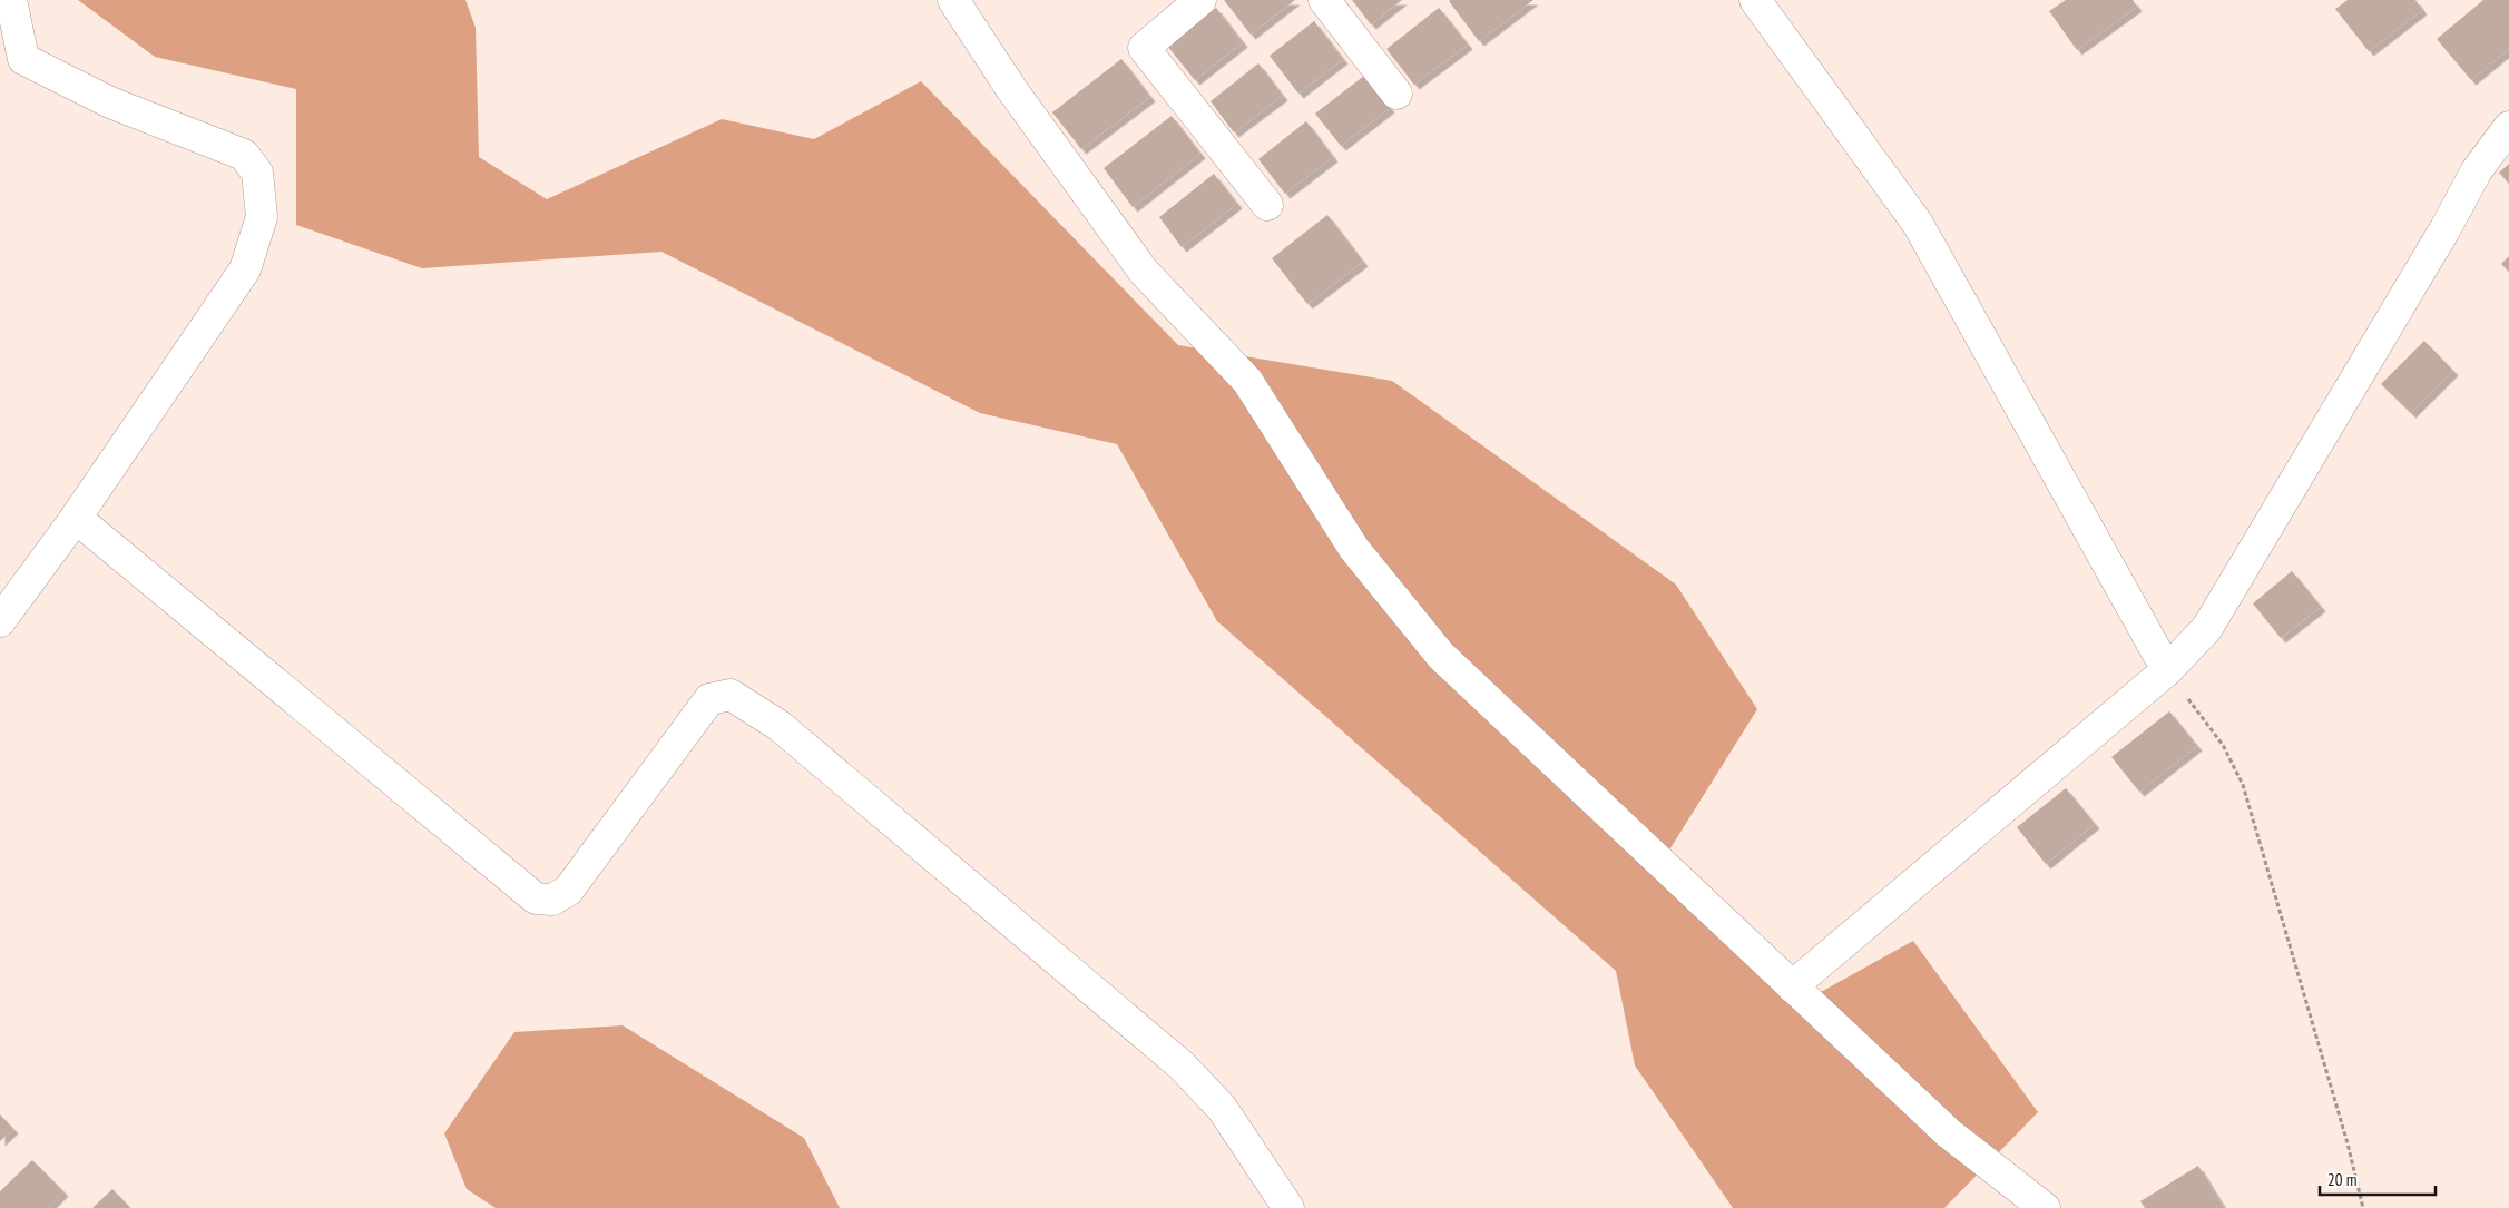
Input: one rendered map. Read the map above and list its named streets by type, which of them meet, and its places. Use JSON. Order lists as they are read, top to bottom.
{
  "scale_bar": "20 m"
}
